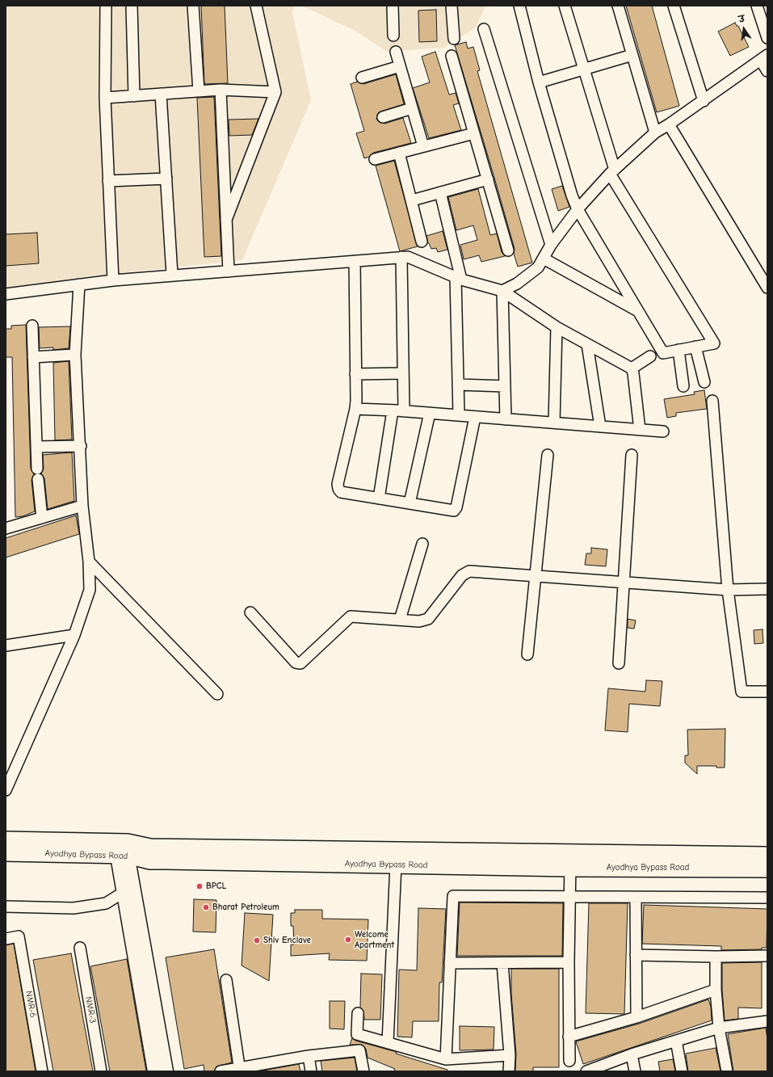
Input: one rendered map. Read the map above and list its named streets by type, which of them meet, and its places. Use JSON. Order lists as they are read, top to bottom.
{
  "streets": {
    "main road": ["Ayodhya Bypass Road"],
    "street": ["NMR-6", "NMR-3"]
  },
  "places": [
    "BPCL",
    "Bharat Petroleum",
    "Welcome Apartment",
    "Shiv Enclave"
  ],
  "north": "top"
}
